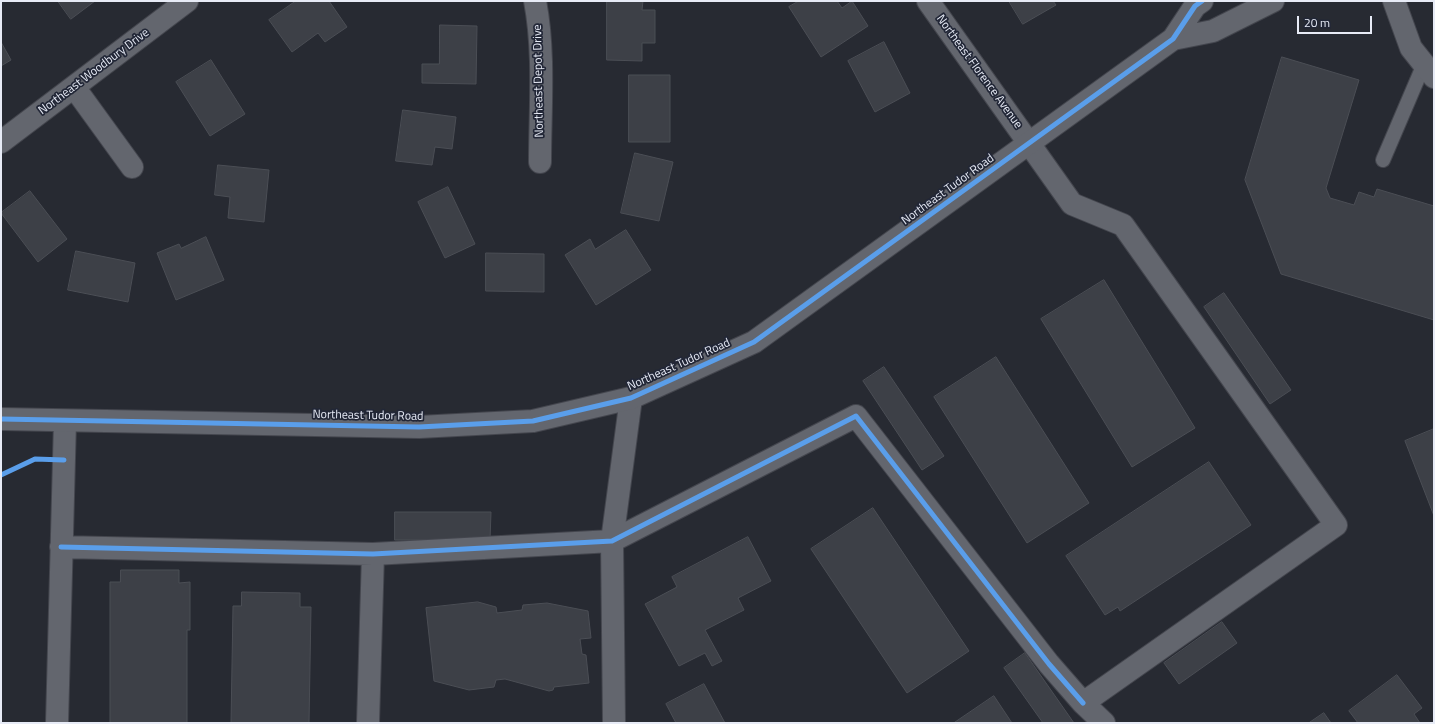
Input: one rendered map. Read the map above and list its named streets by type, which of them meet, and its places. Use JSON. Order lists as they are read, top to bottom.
{
  "streets": {
    "street": [
      "Northeast Woodbury Drive",
      "Northeast Florence Avenue",
      "Northeast Depot Drive",
      "Northeast Tudor Road"
    ]
  },
  "crossings": [
    ["Northeast Florence Avenue", "Northeast Tudor Road"]
  ],
  "scale_bar": "20 m"
}
